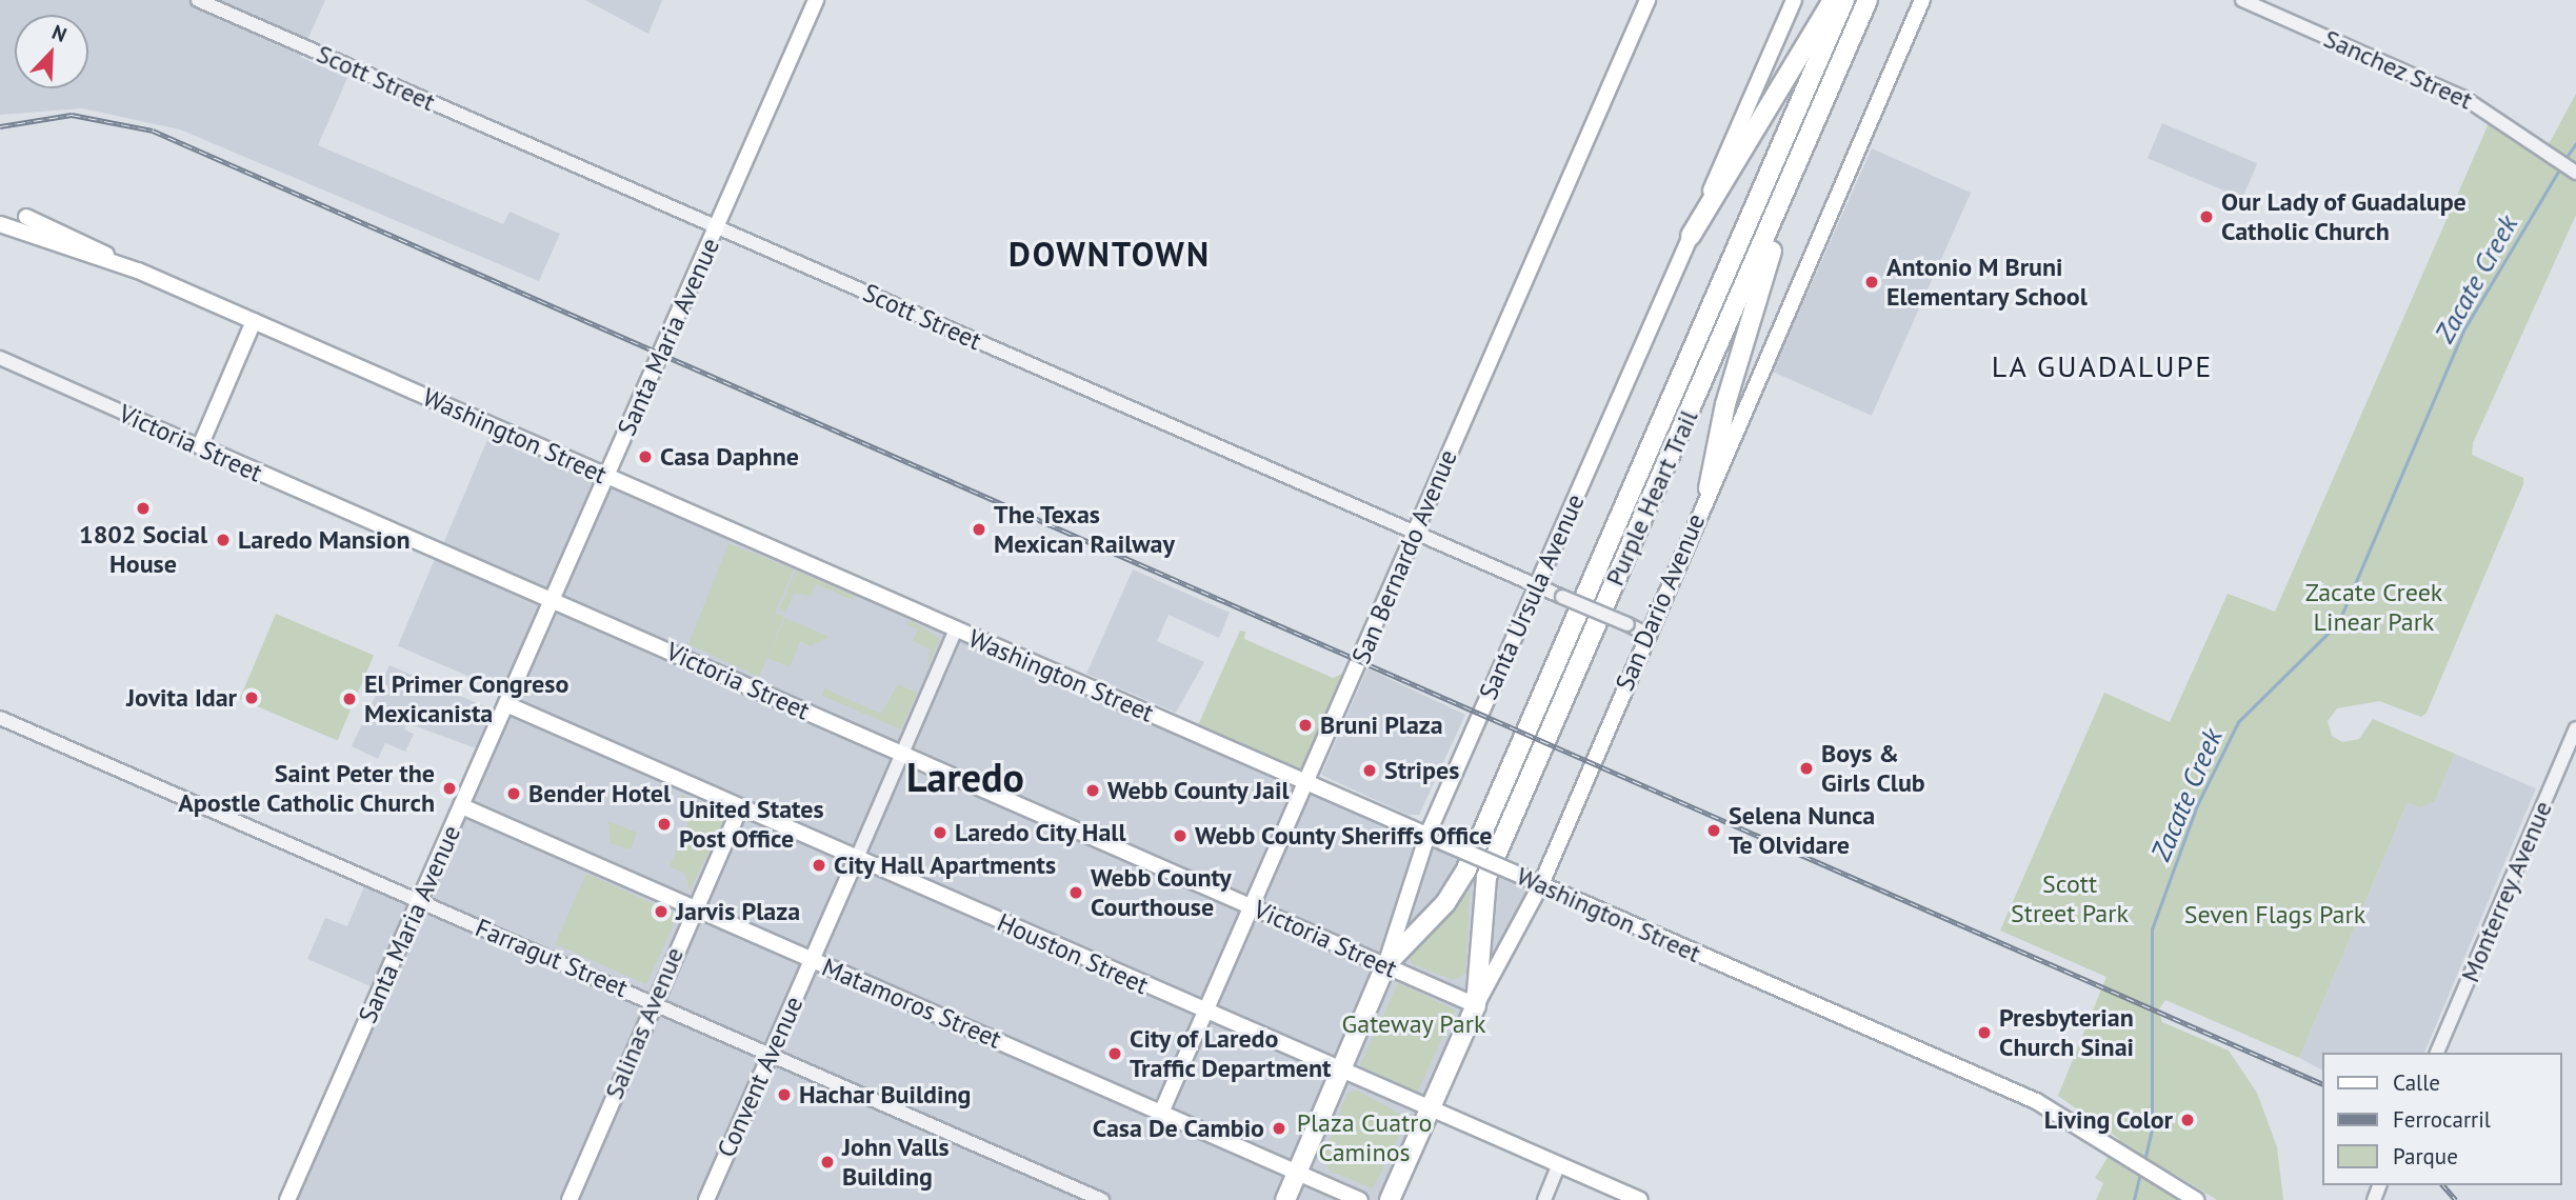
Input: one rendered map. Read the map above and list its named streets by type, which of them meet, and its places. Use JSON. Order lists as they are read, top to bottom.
{
  "streets": {
    "highway": ["Purple Heart Trail", "Santa Ursula Avenue", "San Dario Avenue"],
    "main road": [
      "Santa Maria Avenue",
      "Washington Street",
      "Victoria Street",
      "San Bernardo Avenue",
      "Houston Street",
      "Matamoros Street",
      "Salinas Avenue",
      "Convent Avenue"
    ],
    "street": [
      "Sanchez Street",
      "Scott Street",
      "Monterrey Avenue",
      "Farragut Street"
    ]
  },
  "crossings": [
    ["Scott Street", "Santa Maria Avenue"],
    ["Scott Street", "San Bernardo Avenue"],
    ["Scott Street", "Santa Ursula Avenue"],
    ["Scott Street", "San Dario Avenue"],
    ["Santa Maria Avenue", "Washington Street"],
    ["Santa Maria Avenue", "Victoria Street"],
    ["Santa Maria Avenue", "Houston Street"],
    ["Santa Maria Avenue", "Farragut Street"],
    ["Santa Maria Avenue", "Matamoros Street"],
    ["Washington Street", "San Bernardo Avenue"],
    ["Washington Street", "Santa Ursula Avenue"],
    ["Washington Street", "San Dario Avenue"],
    ["Washington Street", "Convent Avenue"],
    ["Victoria Street", "Purple Heart Trail"],
    ["Victoria Street", "San Bernardo Avenue"],
    ["Victoria Street", "Santa Ursula Avenue"],
    ["Victoria Street", "San Dario Avenue"],
    ["Victoria Street", "Convent Avenue"],
    ["Purple Heart Trail", "Santa Ursula Avenue"],
    ["Purple Heart Trail", "San Dario Avenue"],
    ["San Bernardo Avenue", "Houston Street"],
    ["San Bernardo Avenue", "Matamoros Street"],
    ["Santa Ursula Avenue", "Houston Street"],
    ["Santa Ursula Avenue", "Matamoros Street"],
    ["San Dario Avenue", "Houston Street"],
    ["Houston Street", "Salinas Avenue"],
    ["Houston Street", "Convent Avenue"],
    ["Farragut Street", "Salinas Avenue"],
    ["Farragut Street", "Convent Avenue"],
    ["Matamoros Street", "Salinas Avenue"],
    ["Matamoros Street", "Convent Avenue"]
  ],
  "districts": ["DOWNTOWN", "LA GUADALUPE", "Laredo"],
  "water": ["Zacate Creek"],
  "parks": [
    "Zacate Creek Linear Park",
    "Scott Street Park",
    "Seven Flags Park",
    "Gateway Park",
    "Plaza Cuatro Caminos"
  ],
  "places": [
    "Our Lady of Guadalupe Catholic Church",
    "Antonio M Bruni Elementary School",
    "Casa Daphne",
    "1802 Social House",
    "The Texas Mexican Railway",
    "Laredo Mansion",
    "Jovita Idar",
    "El Primer Congreso Mexicanista",
    "Bruni Plaza",
    "Boys & Girls Club",
    "Stripes",
    "Saint Peter the Apostle Catholic Church",
    "Webb County Jail",
    "Bender Hotel",
    "United States Post Office",
    "Selena Nunca Te Olvidare",
    "Laredo City Hall",
    "Webb County Sheriffs Office",
    "City Hall Apartments",
    "Webb County Courthouse",
    "Jarvis Plaza",
    "Presbyterian Church Sinai",
    "City of Laredo Traffic Department",
    "Hachar Building",
    "Living Color",
    "Casa De Cambio",
    "John Valls Building"
  ],
  "legend": ["Calle", "Ferrocarril", "Parque"],
  "north": "top right"
}
